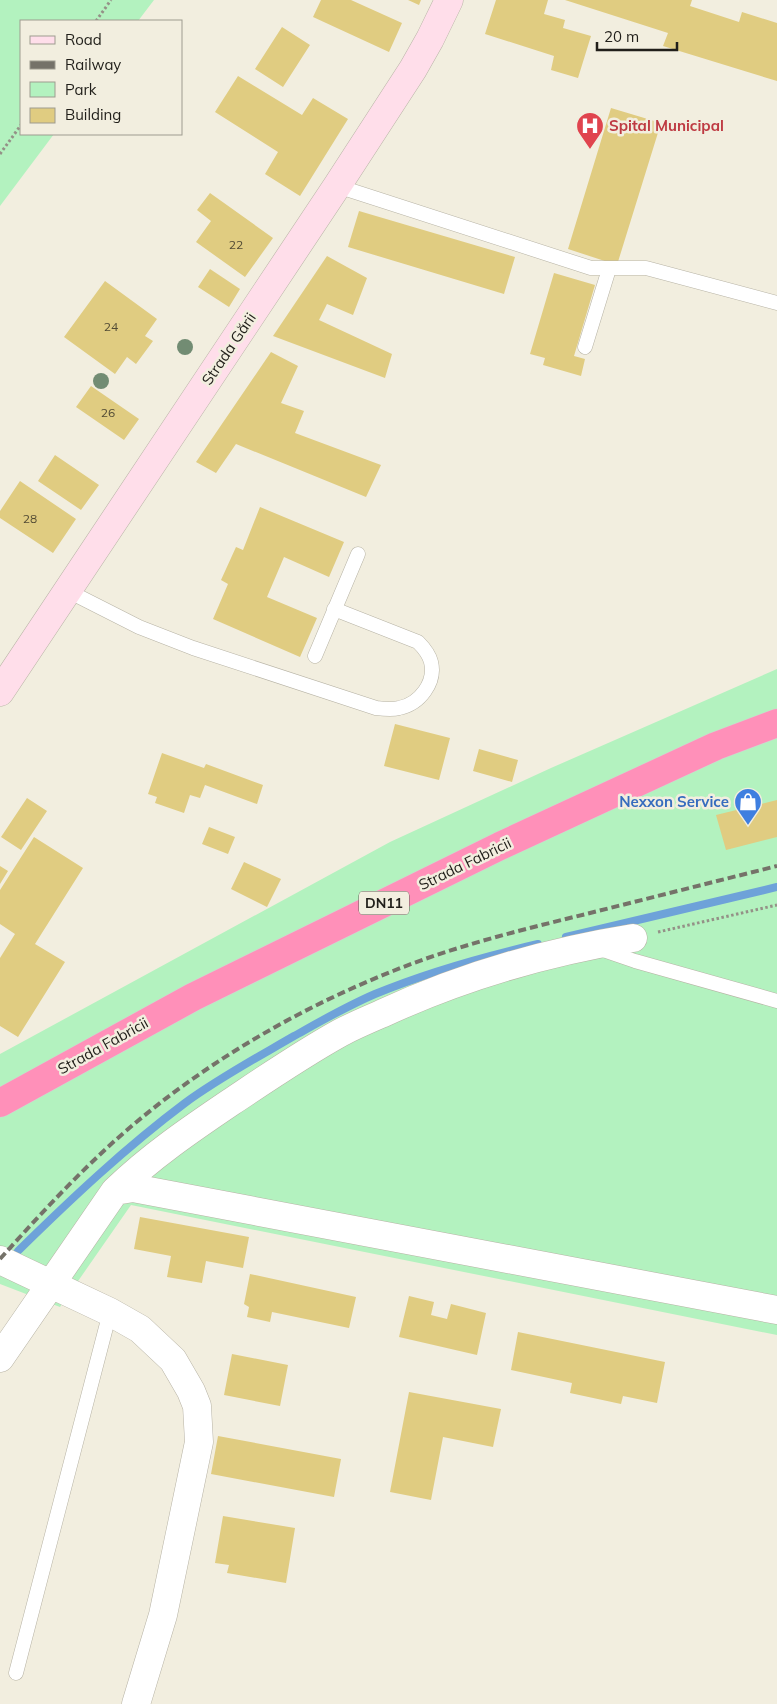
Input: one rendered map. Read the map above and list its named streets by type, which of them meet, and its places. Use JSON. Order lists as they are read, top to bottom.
{
  "streets": {
    "highway": ["Strada Fabricii", "DN11"],
    "main road": ["Strada Gării"]
  },
  "places": {
    "hospital": ["Spital Municipal"],
    "shop": ["Nexxon Service"]
  },
  "house_numbers": [
    "22",
    "24",
    "26",
    "28"
  ],
  "legend": [
    "Road",
    "Railway",
    "Park",
    "Building"
  ],
  "scale_bar": "20 m"
}
